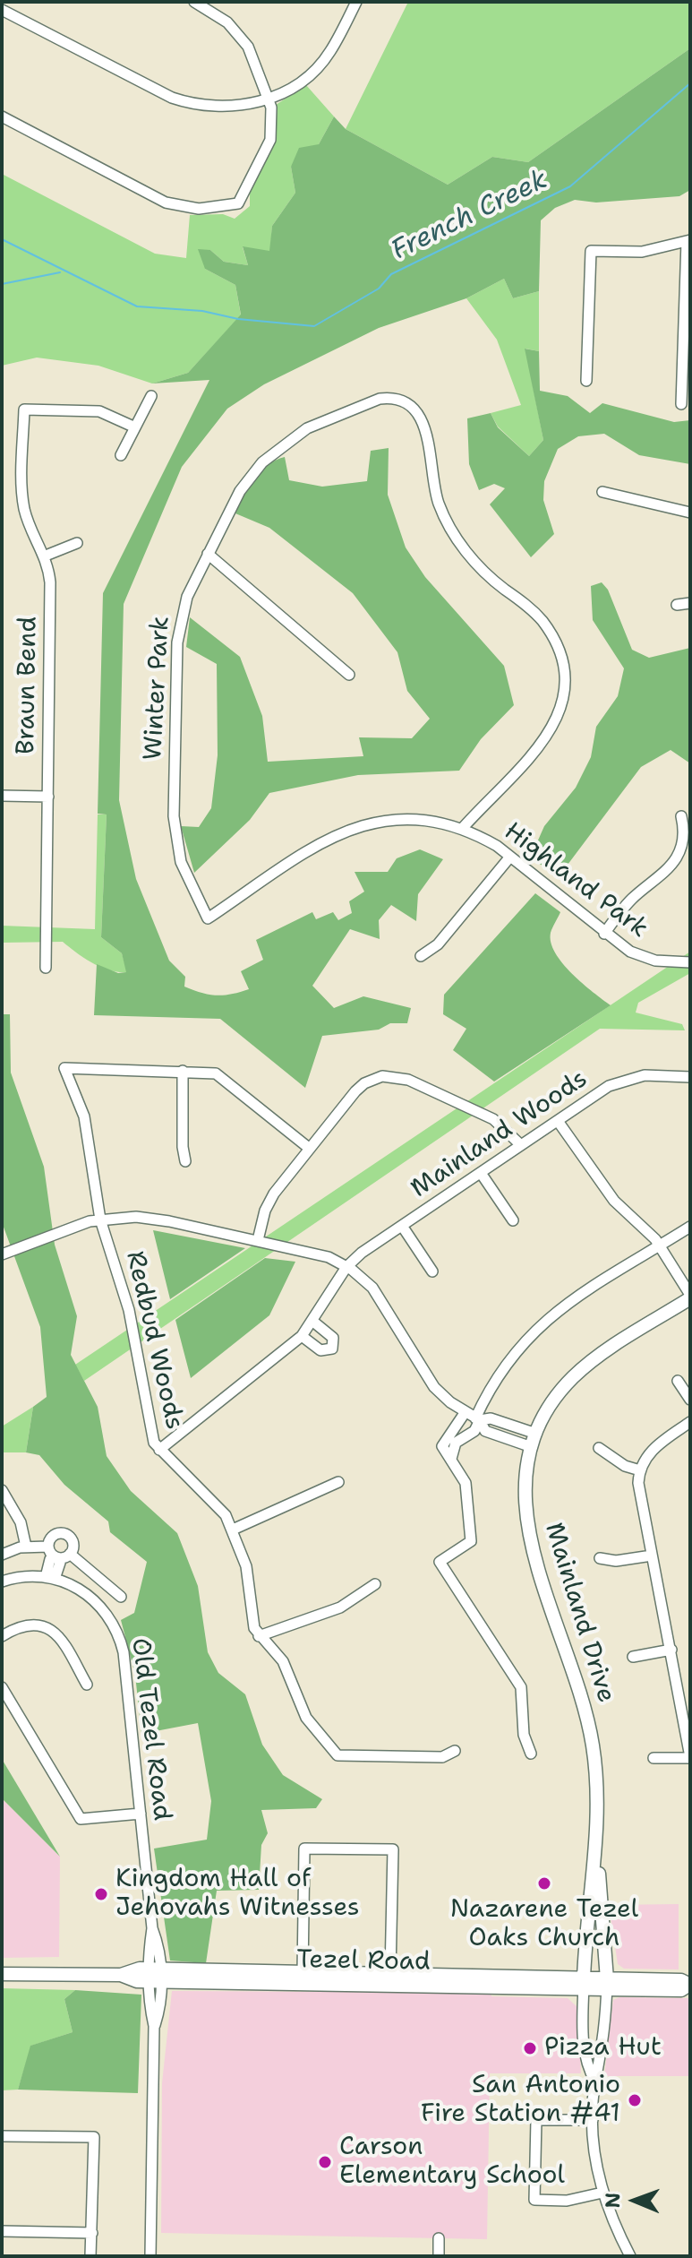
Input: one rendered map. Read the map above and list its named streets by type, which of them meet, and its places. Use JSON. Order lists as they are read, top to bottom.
{
  "streets": {
    "main road": ["Mainland Drive", "Tezel Road"],
    "street": [
      "Braun Bend",
      "Winter Park",
      "Highland Park",
      "Mainland Woods",
      "Redbud Woods",
      "Old Tezel Road"
    ]
  },
  "crossings": [
    ["Winter Park", "Highland Park"],
    ["Mainland Woods", "Redbud Woods"],
    ["Mainland Drive", "Tezel Road"],
    ["Old Tezel Road", "Tezel Road"]
  ],
  "water": ["French Creek"],
  "places": [
    "Nazarene Tezel Oaks Church",
    "Kingdom Hall of Jehovahs Witnesses",
    "Pizza Hut",
    "San Antonio Fire Station #41",
    "Carson Elementary School"
  ],
  "north": "left"
}
